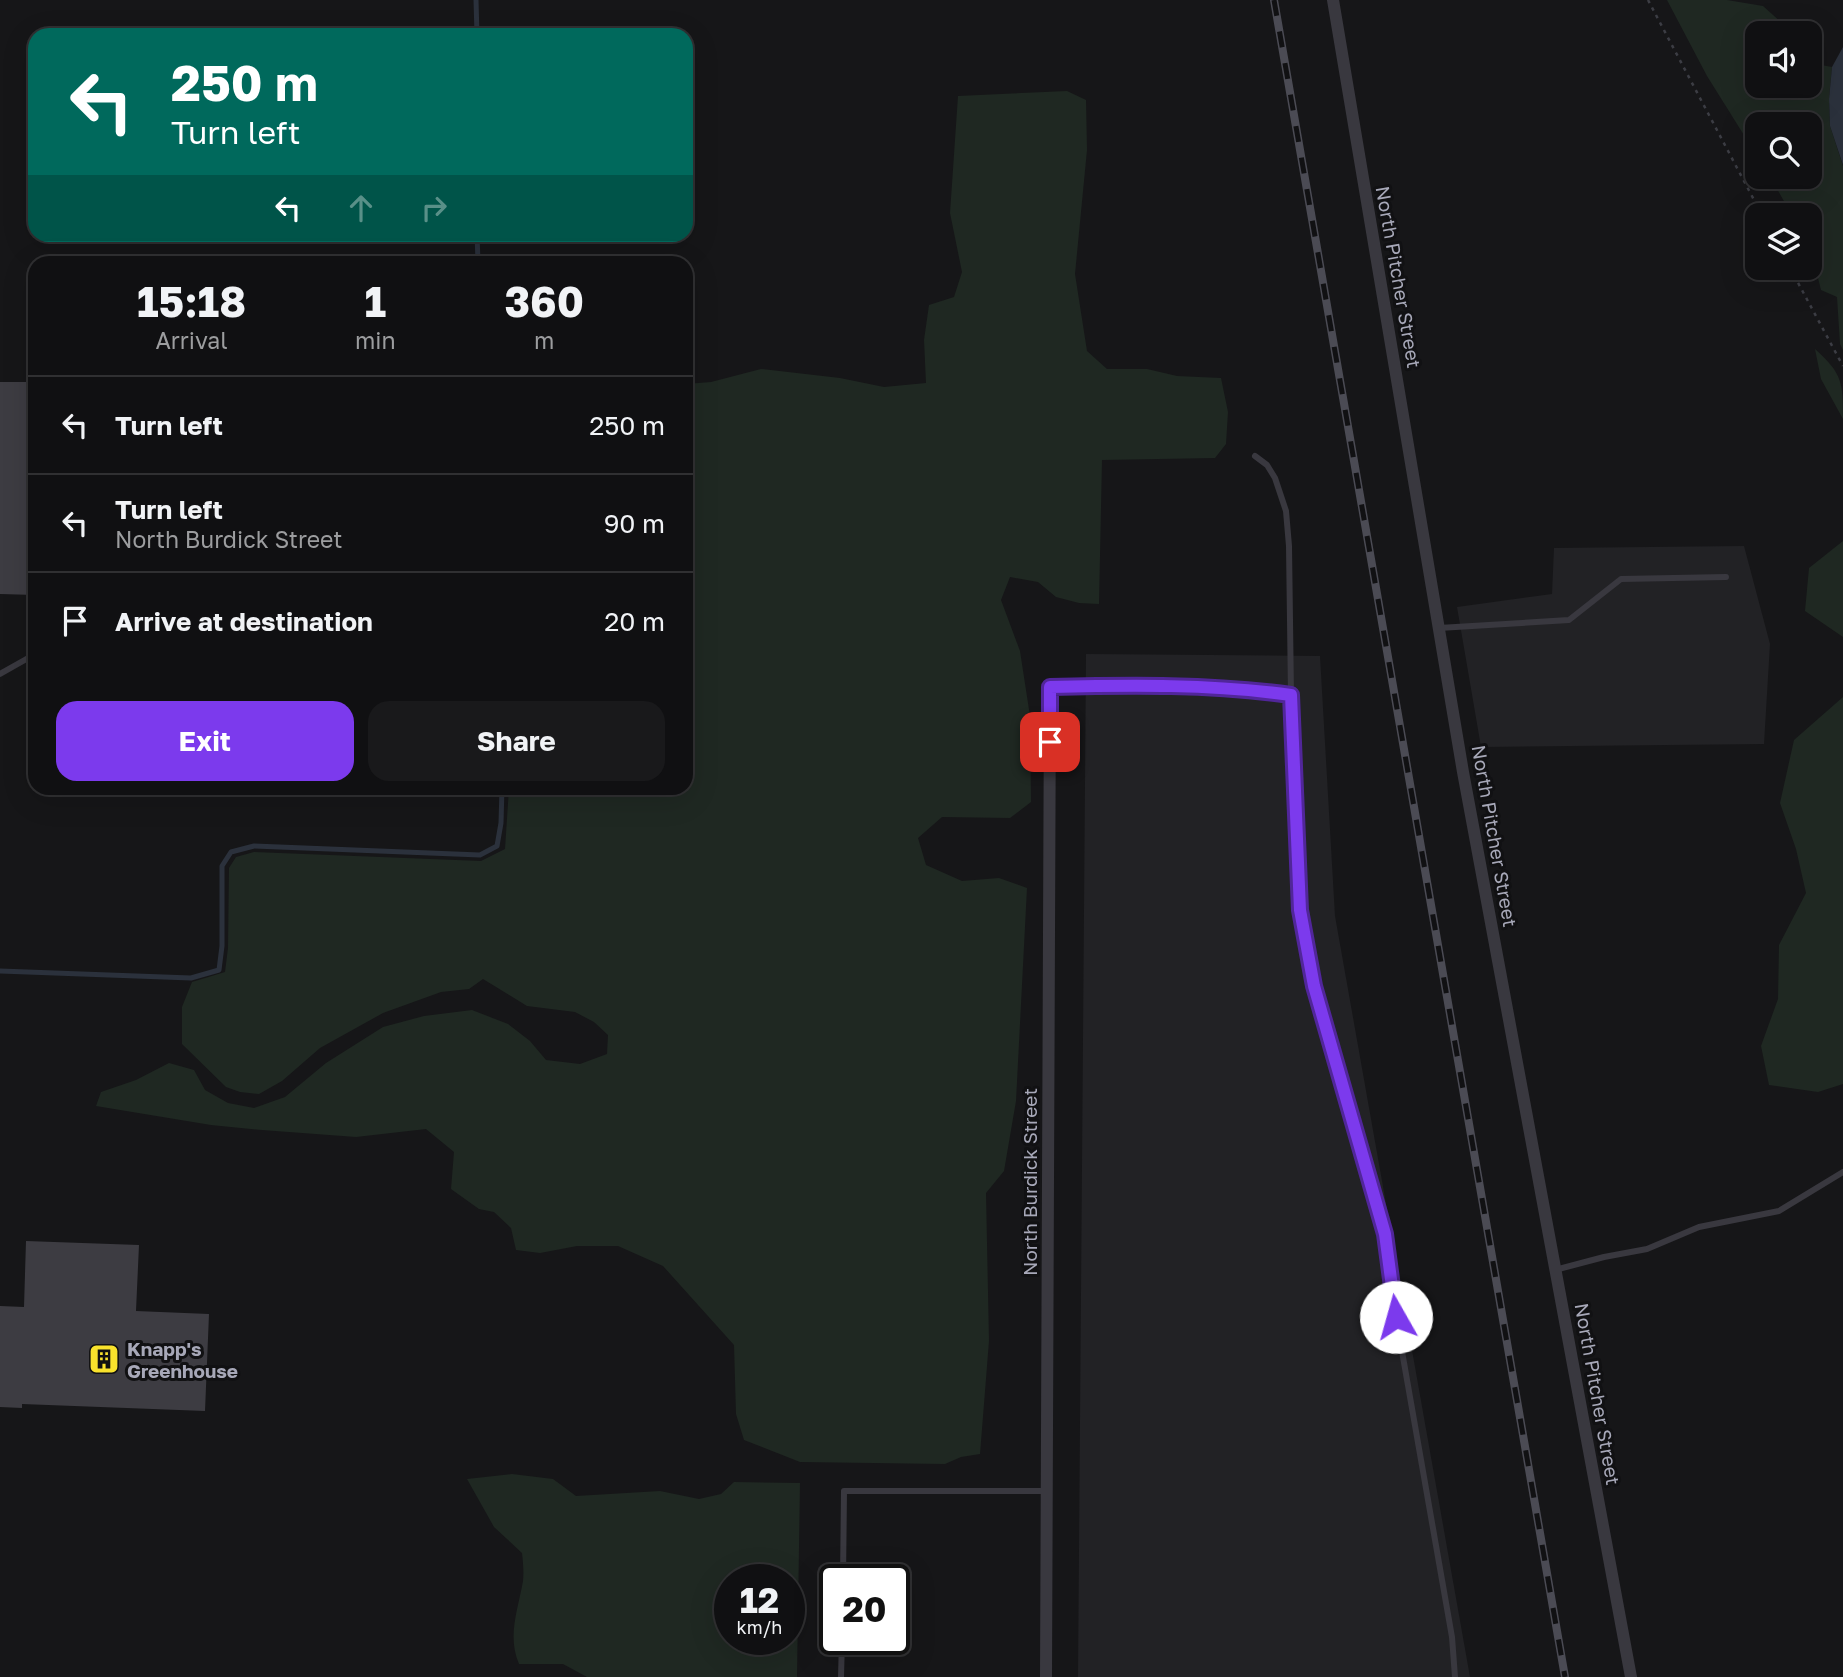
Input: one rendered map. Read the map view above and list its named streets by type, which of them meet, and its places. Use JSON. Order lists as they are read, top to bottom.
{
  "streets": {
    "street": ["North Pitcher Street", "North Burdick Street"]
  },
  "places": {
    "building": ["Knapp's Greenhouse"]
  },
  "page": {
    "turn": ["250 m", "Turn left"],
    "eta": [
      "15:18",
      "Arrival",
      "1",
      "min",
      "360",
      "m"
    ],
    "list": [
      {
        "name": "Turn left",
        "value": "250 m"
      },
      {
        "name": "Turn left",
        "note": "North Burdick Street",
        "value": "90 m"
      },
      {
        "name": "Arrive at destination",
        "value": "20 m"
      }
    ],
    "buttons": ["Exit", "Share"],
    "speed": "12 km/h",
    "limit": "20"
  }
}
